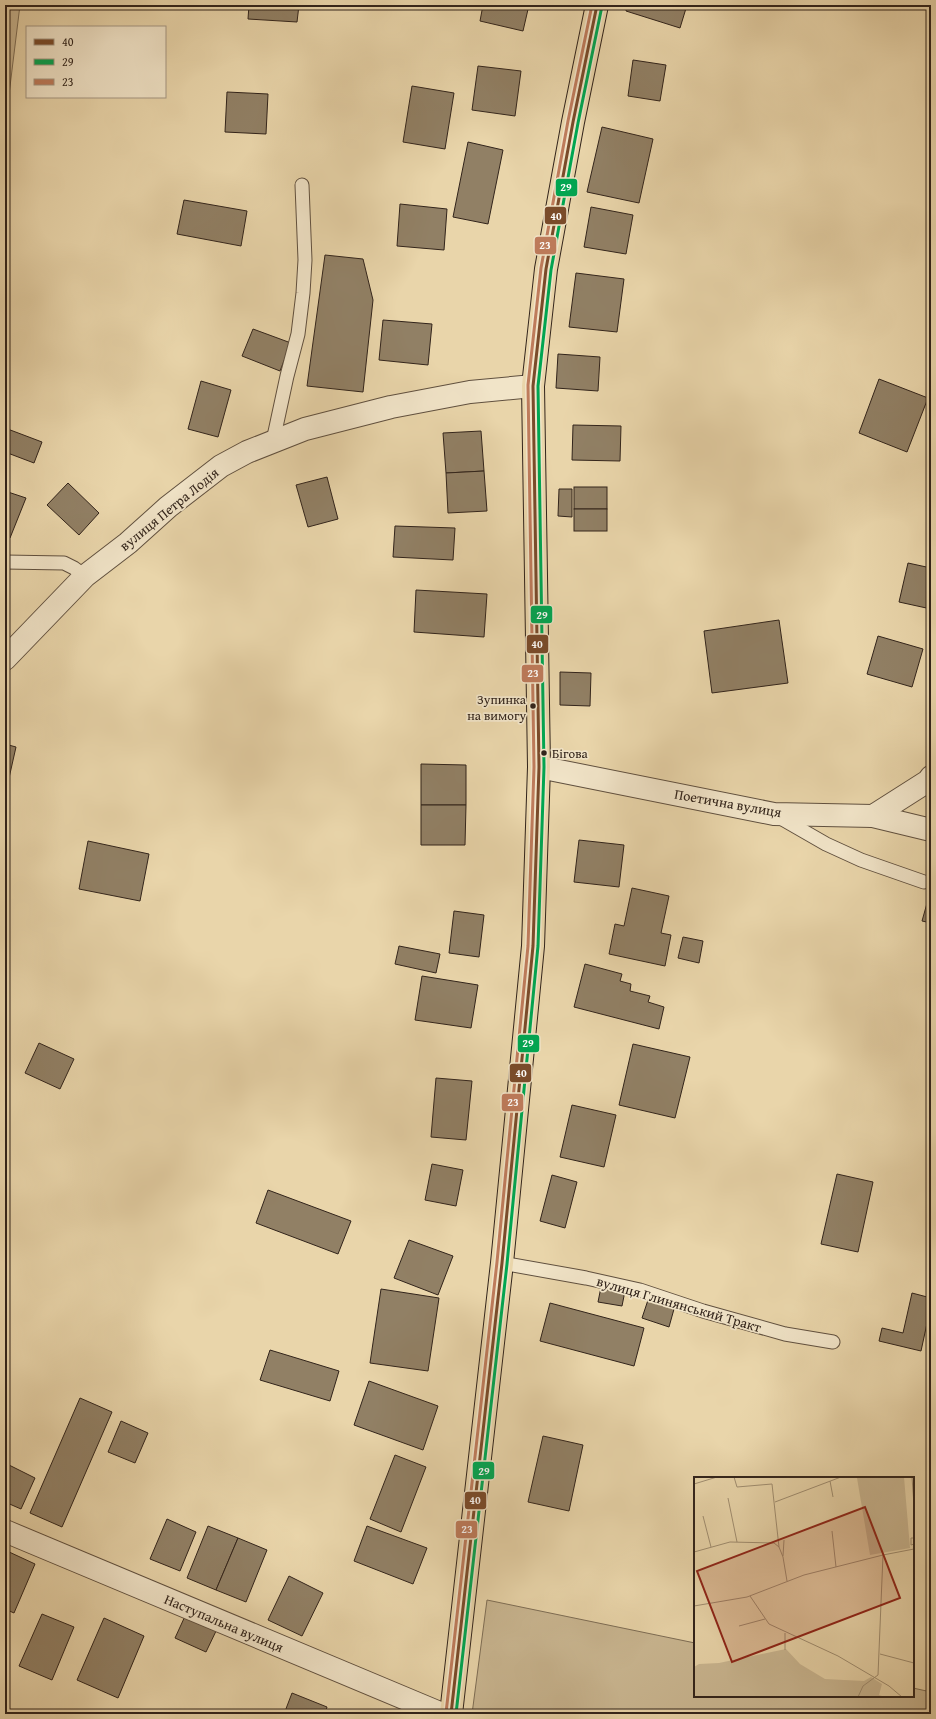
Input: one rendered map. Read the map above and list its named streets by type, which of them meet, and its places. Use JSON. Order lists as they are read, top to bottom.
{
  "streets": {
    "street": ["вулиця Петра Лодія", "Поетична вулиця", "Наступальна вулиця"],
    "lane": ["вулиця Глинянський Тракт"]
  },
  "places": ["Зупинка на вимогу", "Бігова"],
  "lines": ["transit line 40", "transit line 23", "transit line 29"],
  "legend": ["40", "29", "23"]
}
